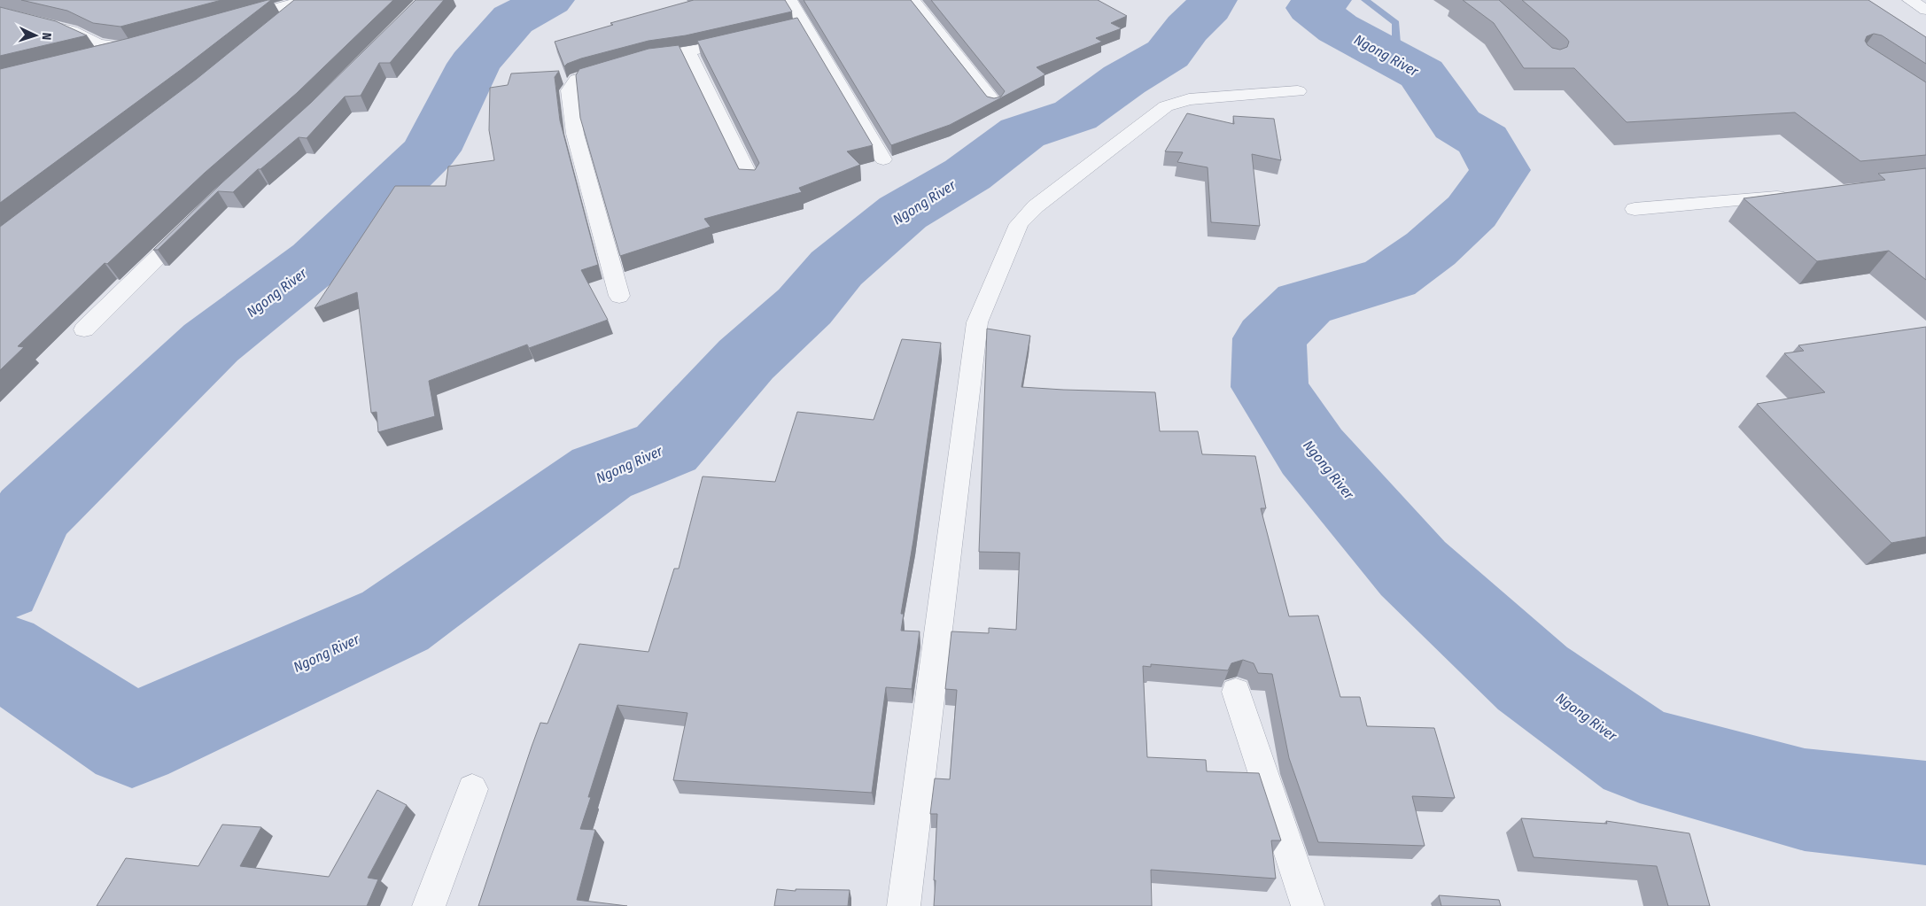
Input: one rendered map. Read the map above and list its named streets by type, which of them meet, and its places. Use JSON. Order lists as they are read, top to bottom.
{
  "water": ["Ngong River"],
  "north": "right"
}
